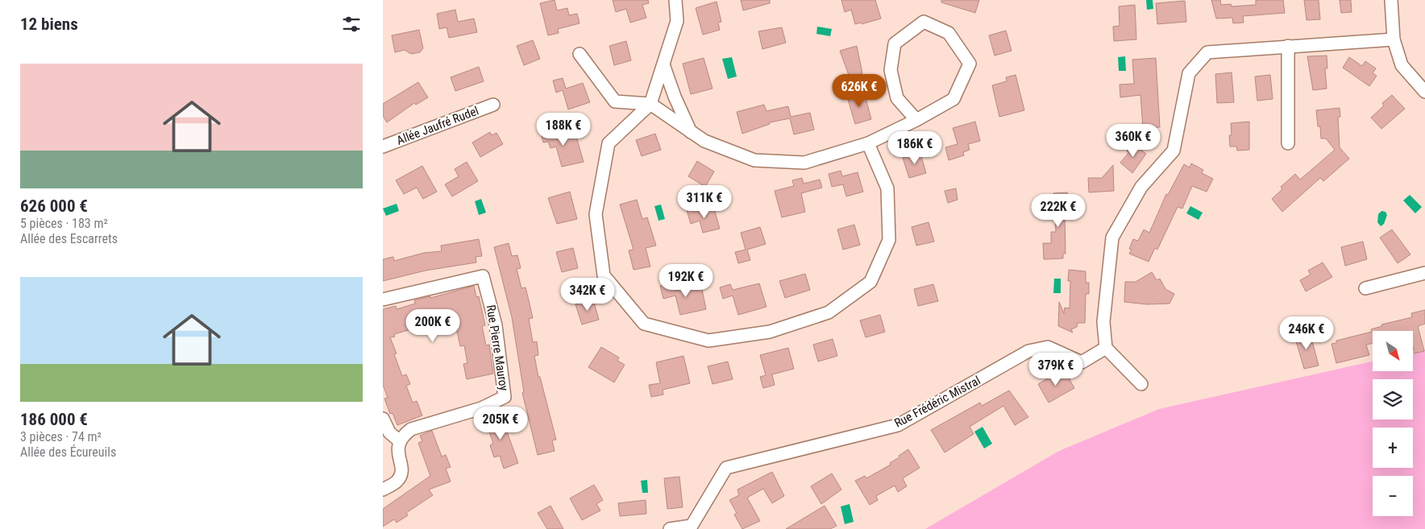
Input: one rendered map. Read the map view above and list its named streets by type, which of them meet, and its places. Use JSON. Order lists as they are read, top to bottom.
{
  "streets": {
    "street": ["Allée Jaufré Rudel", "Rue Pierre Mauroy", "Rue Frédéric Mistral"]
  },
  "north": "bottom right",
  "page": {
    "heading": "12 biens",
    "list": [
      {
        "name": "626 000 €",
        "note": "5 pièces · 183 m² · Allée des Escarrets"
      },
      {
        "name": "186 000 €",
        "note": "3 pièces · 74 m² · Allée des Écureuils"
      }
    ],
    "price": [
      "626K €",
      "188K €",
      "360K €",
      "186K €",
      "311K €",
      "222K €",
      "192K €",
      "342K €",
      "200K €",
      "246K €",
      "379K €",
      "205K €"
    ],
    "map_buttons": ["+", "−"]
  }
}
